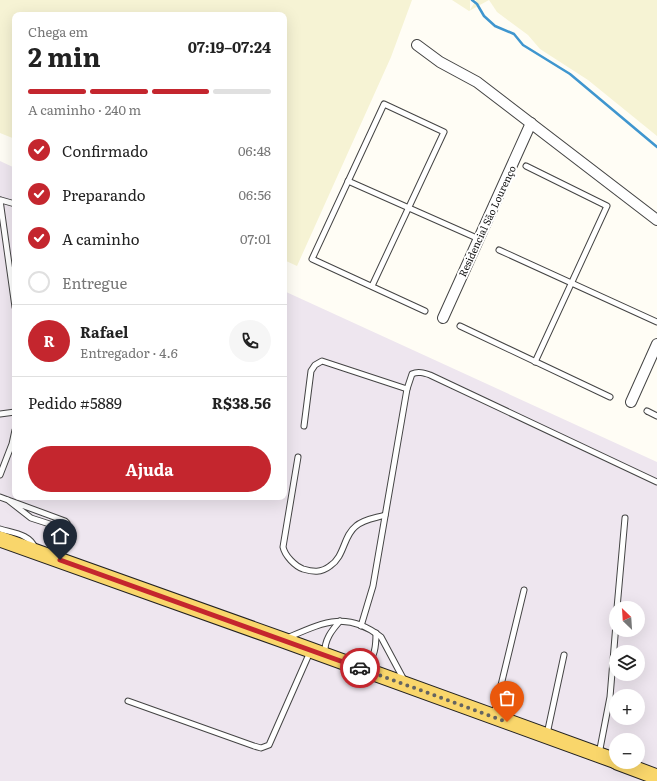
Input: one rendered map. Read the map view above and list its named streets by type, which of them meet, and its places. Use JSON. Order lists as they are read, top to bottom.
{
  "streets": {
    "street": ["Residencial São Lourenço"]
  },
  "north": "top left",
  "page": {
    "heading": ["2 min", "Chega em", "07:19–07:24"],
    "panel": [
      "Rafael",
      "Entregador · 4.6",
      "Pedido #5889",
      "R$38.56"
    ],
    "bar": "A caminho · 240 m",
    "list": [
      ["Confirmado", "06:48"],
      ["Preparando", "06:56"],
      ["A caminho", "07:01"],
      "Entregue"
    ],
    "round": "R",
    "buttons": "Ajuda",
    "map_buttons": ["+", "−"]
  }
}
